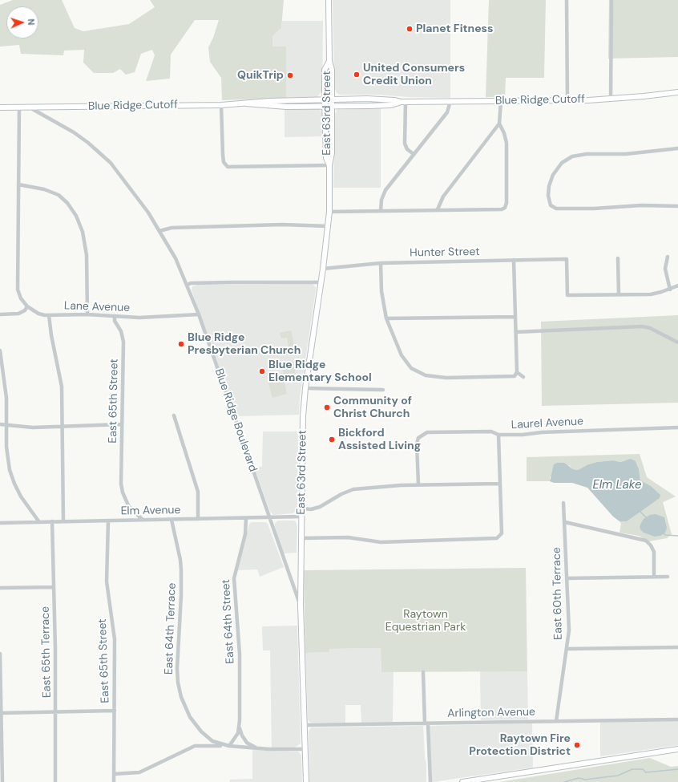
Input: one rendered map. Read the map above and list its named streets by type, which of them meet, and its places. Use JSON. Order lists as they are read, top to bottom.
{
  "streets": {
    "main road": ["Blue Ridge Cutoff", "East 63rd Street"],
    "street": [
      "Hunter Street",
      "Lane Avenue",
      "East 65th Street",
      "Blue Ridge Boulevard",
      "Laurel Avenue",
      "Elm Avenue",
      "East 60th Terrace",
      "East 64th Street",
      "East 64th Terrace",
      "East 65th Terrace",
      "Arlington Avenue"
    ]
  },
  "crossings": [
    ["Blue Ridge Cutoff", "East 63rd Street"],
    ["Blue Ridge Cutoff", "Blue Ridge Boulevard"],
    ["East 63rd Street", "Hunter Street"],
    ["East 63rd Street", "Blue Ridge Boulevard"],
    ["East 63rd Street", "Elm Avenue"],
    ["East 63rd Street", "Arlington Avenue"],
    ["Lane Avenue", "East 65th Street"],
    ["Lane Avenue", "Blue Ridge Boulevard"],
    ["East 65th Street", "Elm Avenue"],
    ["Blue Ridge Boulevard", "Elm Avenue"],
    ["Elm Avenue", "East 64th Street"],
    ["Elm Avenue", "East 64th Terrace"],
    ["Elm Avenue", "East 65th Terrace"],
    ["East 60th Terrace", "Arlington Avenue"],
    ["East 64th Street", "East 64th Terrace"]
  ],
  "water": ["Elm Lake"],
  "parks": ["Raytown Equestrian Park"],
  "places": [
    "Planet Fitness",
    "United Consumers Credit Union",
    "QuikTrip",
    "Blue Ridge Presbyterian Church",
    "Blue Ridge Elementary School",
    "Community of Christ Church",
    "Bickford Assisted Living",
    "Raytown Fire Protection District"
  ],
  "north": "right"
}
